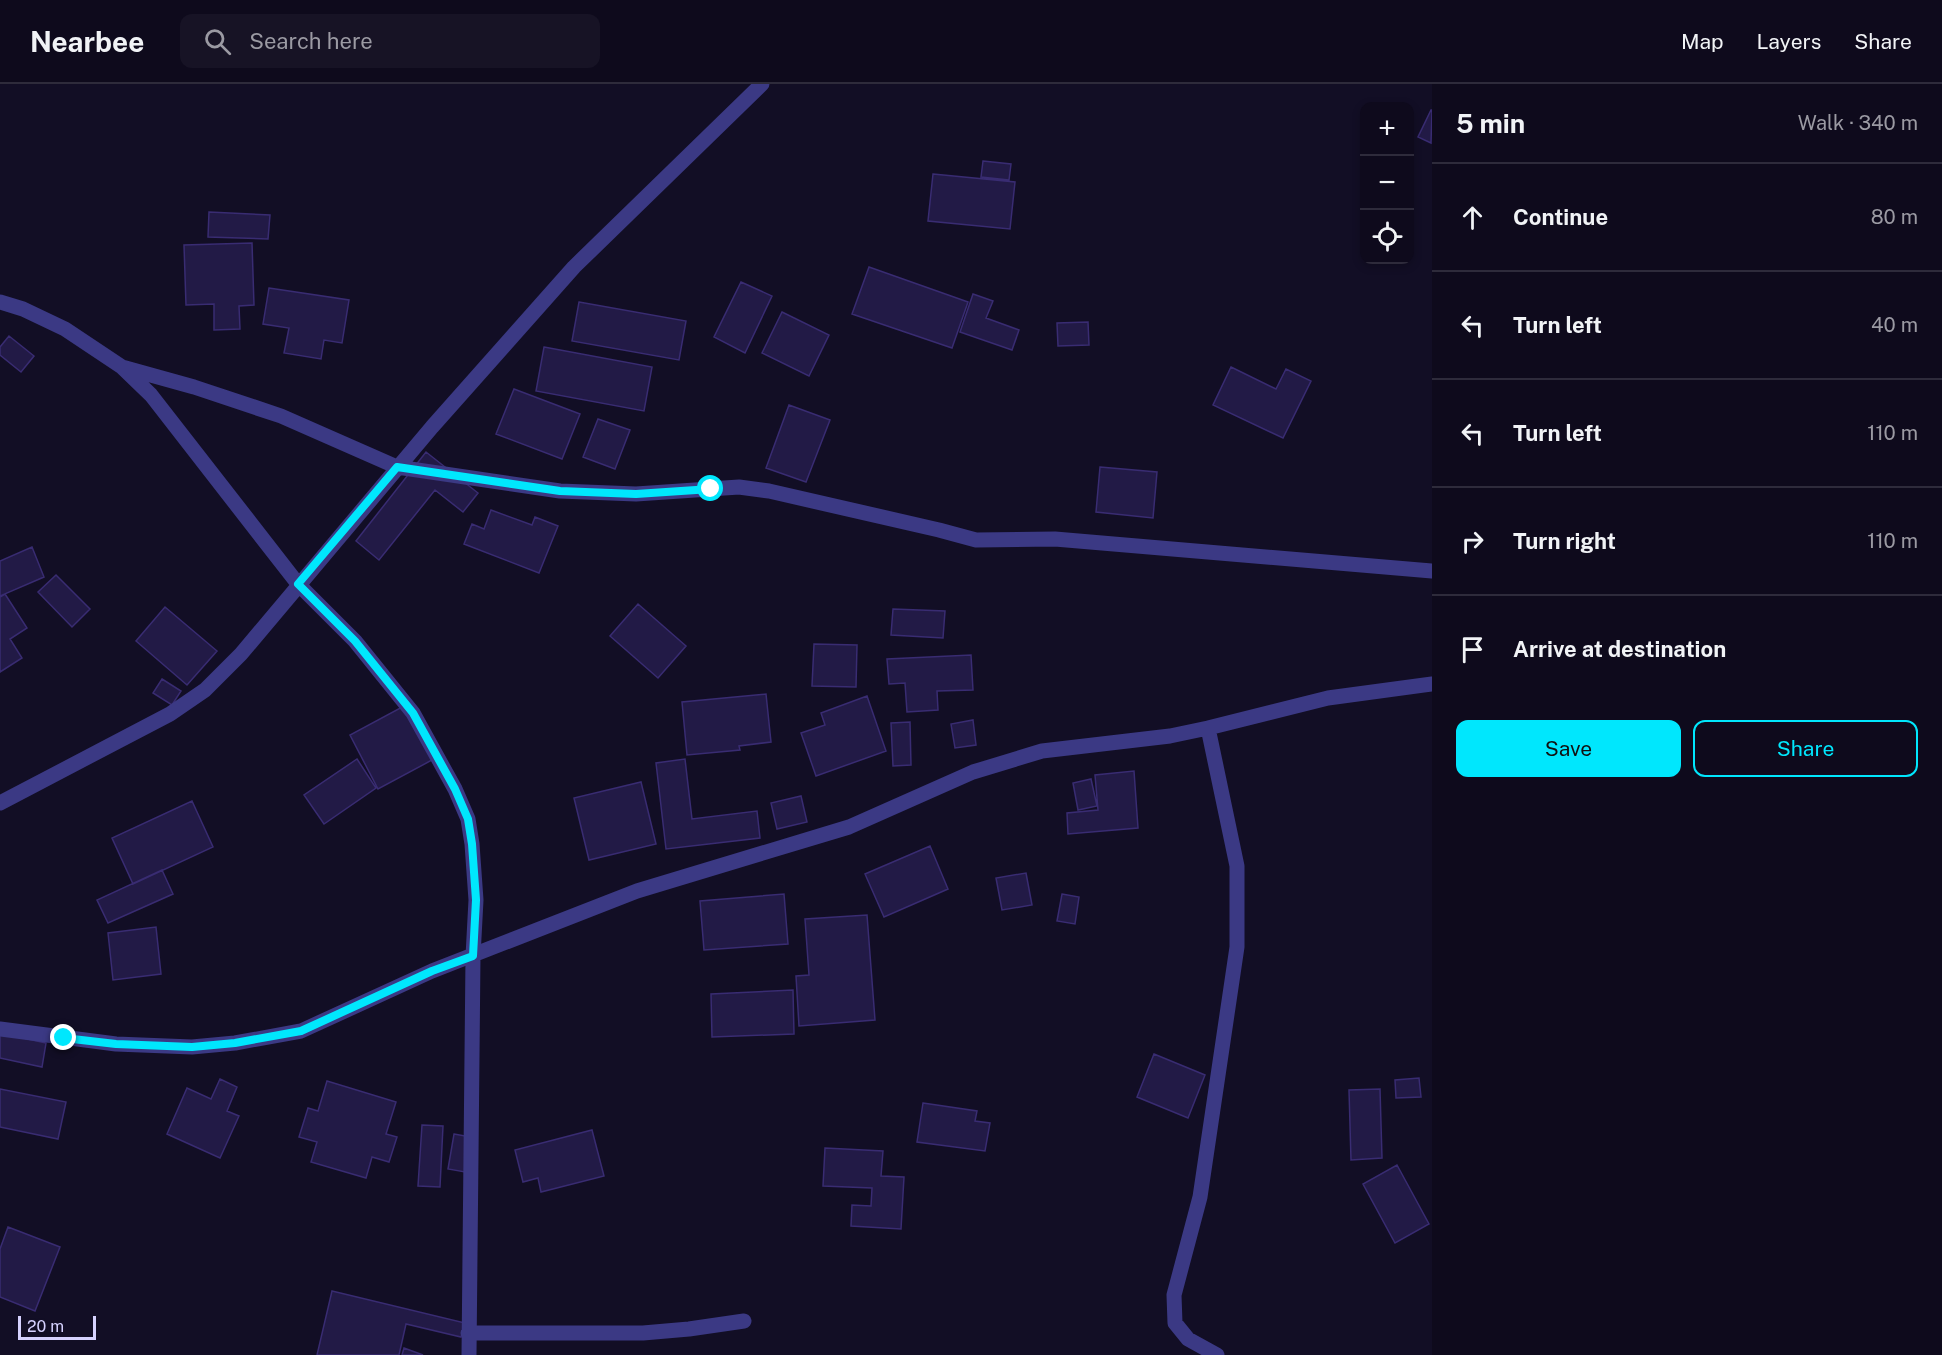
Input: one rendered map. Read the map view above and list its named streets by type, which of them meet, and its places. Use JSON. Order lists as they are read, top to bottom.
{
  "scale_bar": "20 m",
  "page": {
    "header": "Nearbee",
    "search": "Search here",
    "nav": ["Map", "Layers", "Share"],
    "heading": ["5 min", "Walk · 340 m"],
    "map_buttons": ["+", "−"],
    "list": [
      ["Continue", "80 m"],
      ["Turn left", "40 m"],
      ["Turn left", "110 m"],
      ["Turn right", "110 m"],
      "Arrive at destination"
    ],
    "buttons": ["Save", "Share"],
    "scale": "20 m"
  }
}
